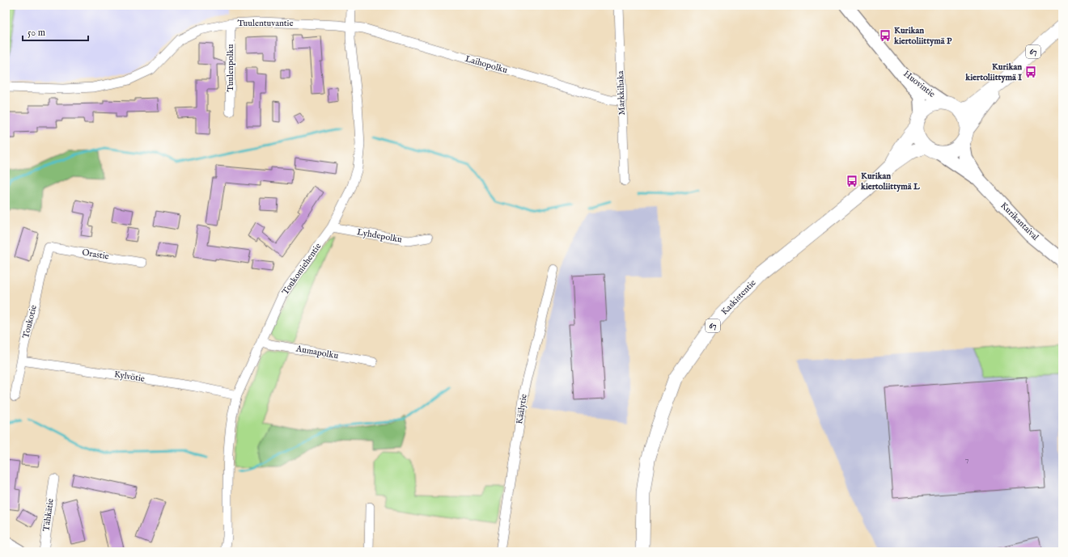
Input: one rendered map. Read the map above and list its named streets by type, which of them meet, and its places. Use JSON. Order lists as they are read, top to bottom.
{
  "streets": {
    "main road": [
      "67",
      "Huovintie",
      "Kurikantaival",
      "Kaskistentie"
    ],
    "street": [
      "Tuulentuvantie",
      "Laihopolku",
      "Tuulenpolku",
      "Markkihaka",
      "Lyhdepolku",
      "Orastie",
      "Toukomiehentie",
      "Toukotie",
      "Aumapolku",
      "Kylvötie",
      "Käälytie",
      "Tähkätie"
    ]
  },
  "crossings": [
    ["Tuulentuvantie", "Laihopolku"],
    ["Tuulentuvantie", "Tuulenpolku"],
    ["Tuulentuvantie", "Toukomiehentie"],
    ["67", "Huovintie"],
    ["67", "Kurikantaival"],
    ["67", "Kaskistentie"],
    ["Laihopolku", "Markkihaka"],
    ["Laihopolku", "Toukomiehentie"],
    ["Huovintie", "Kurikantaival"],
    ["Huovintie", "Kaskistentie"],
    ["Kurikantaival", "Kaskistentie"],
    ["Lyhdepolku", "Toukomiehentie"],
    ["Orastie", "Toukotie"],
    ["Toukomiehentie", "Aumapolku"],
    ["Toukomiehentie", "Kylvötie"],
    ["Toukotie", "Kylvötie"]
  ],
  "places": {
    "bus stop": ["Kurikan kiertoliittymä P", "Kurikan kiertoliittymä I", "Kurikan kiertoliittymä L"]
  },
  "house_numbers": ["7"],
  "scale_bar": "50 m"
}
